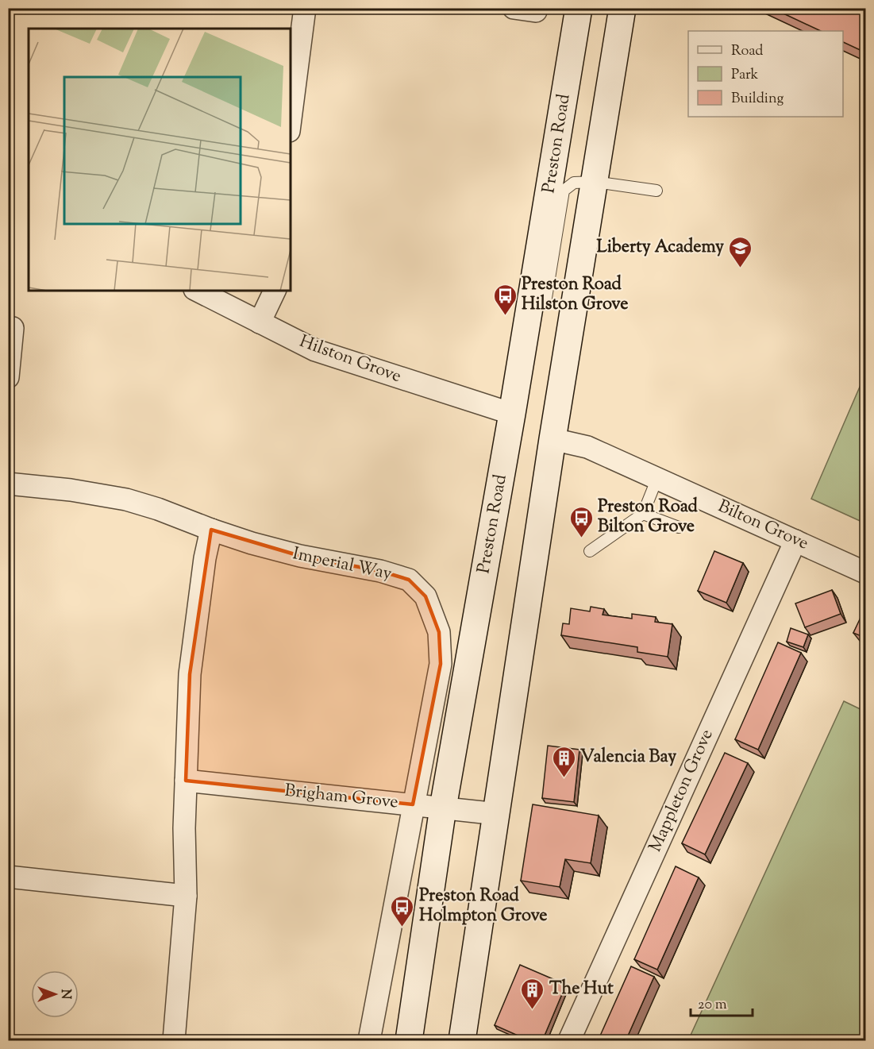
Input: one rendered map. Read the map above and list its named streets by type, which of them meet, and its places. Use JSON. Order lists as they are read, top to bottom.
{
  "streets": {
    "street": [
      "Preston Road",
      "Hilston Grove",
      "Bilton Grove",
      "Imperial Way",
      "Mappleton Grove",
      "Brigham Grove"
    ]
  },
  "crossings": [
    ["Preston Road", "Hilston Grove"],
    ["Preston Road", "Brigham Grove"],
    ["Bilton Grove", "Mappleton Grove"],
    ["Imperial Way", "Brigham Grove"]
  ],
  "places": {
    "school or university": ["Liberty Academy"],
    "bus stop": ["Preston Road Hilston Grove", "Preston Road Bilton Grove", "Preston Road Holmpton Grove"],
    "building": ["Valencia Bay", "The Hut"]
  },
  "legend": ["Road", "Park", "Building"],
  "scale_bar": "20 m",
  "north": "right"
}
